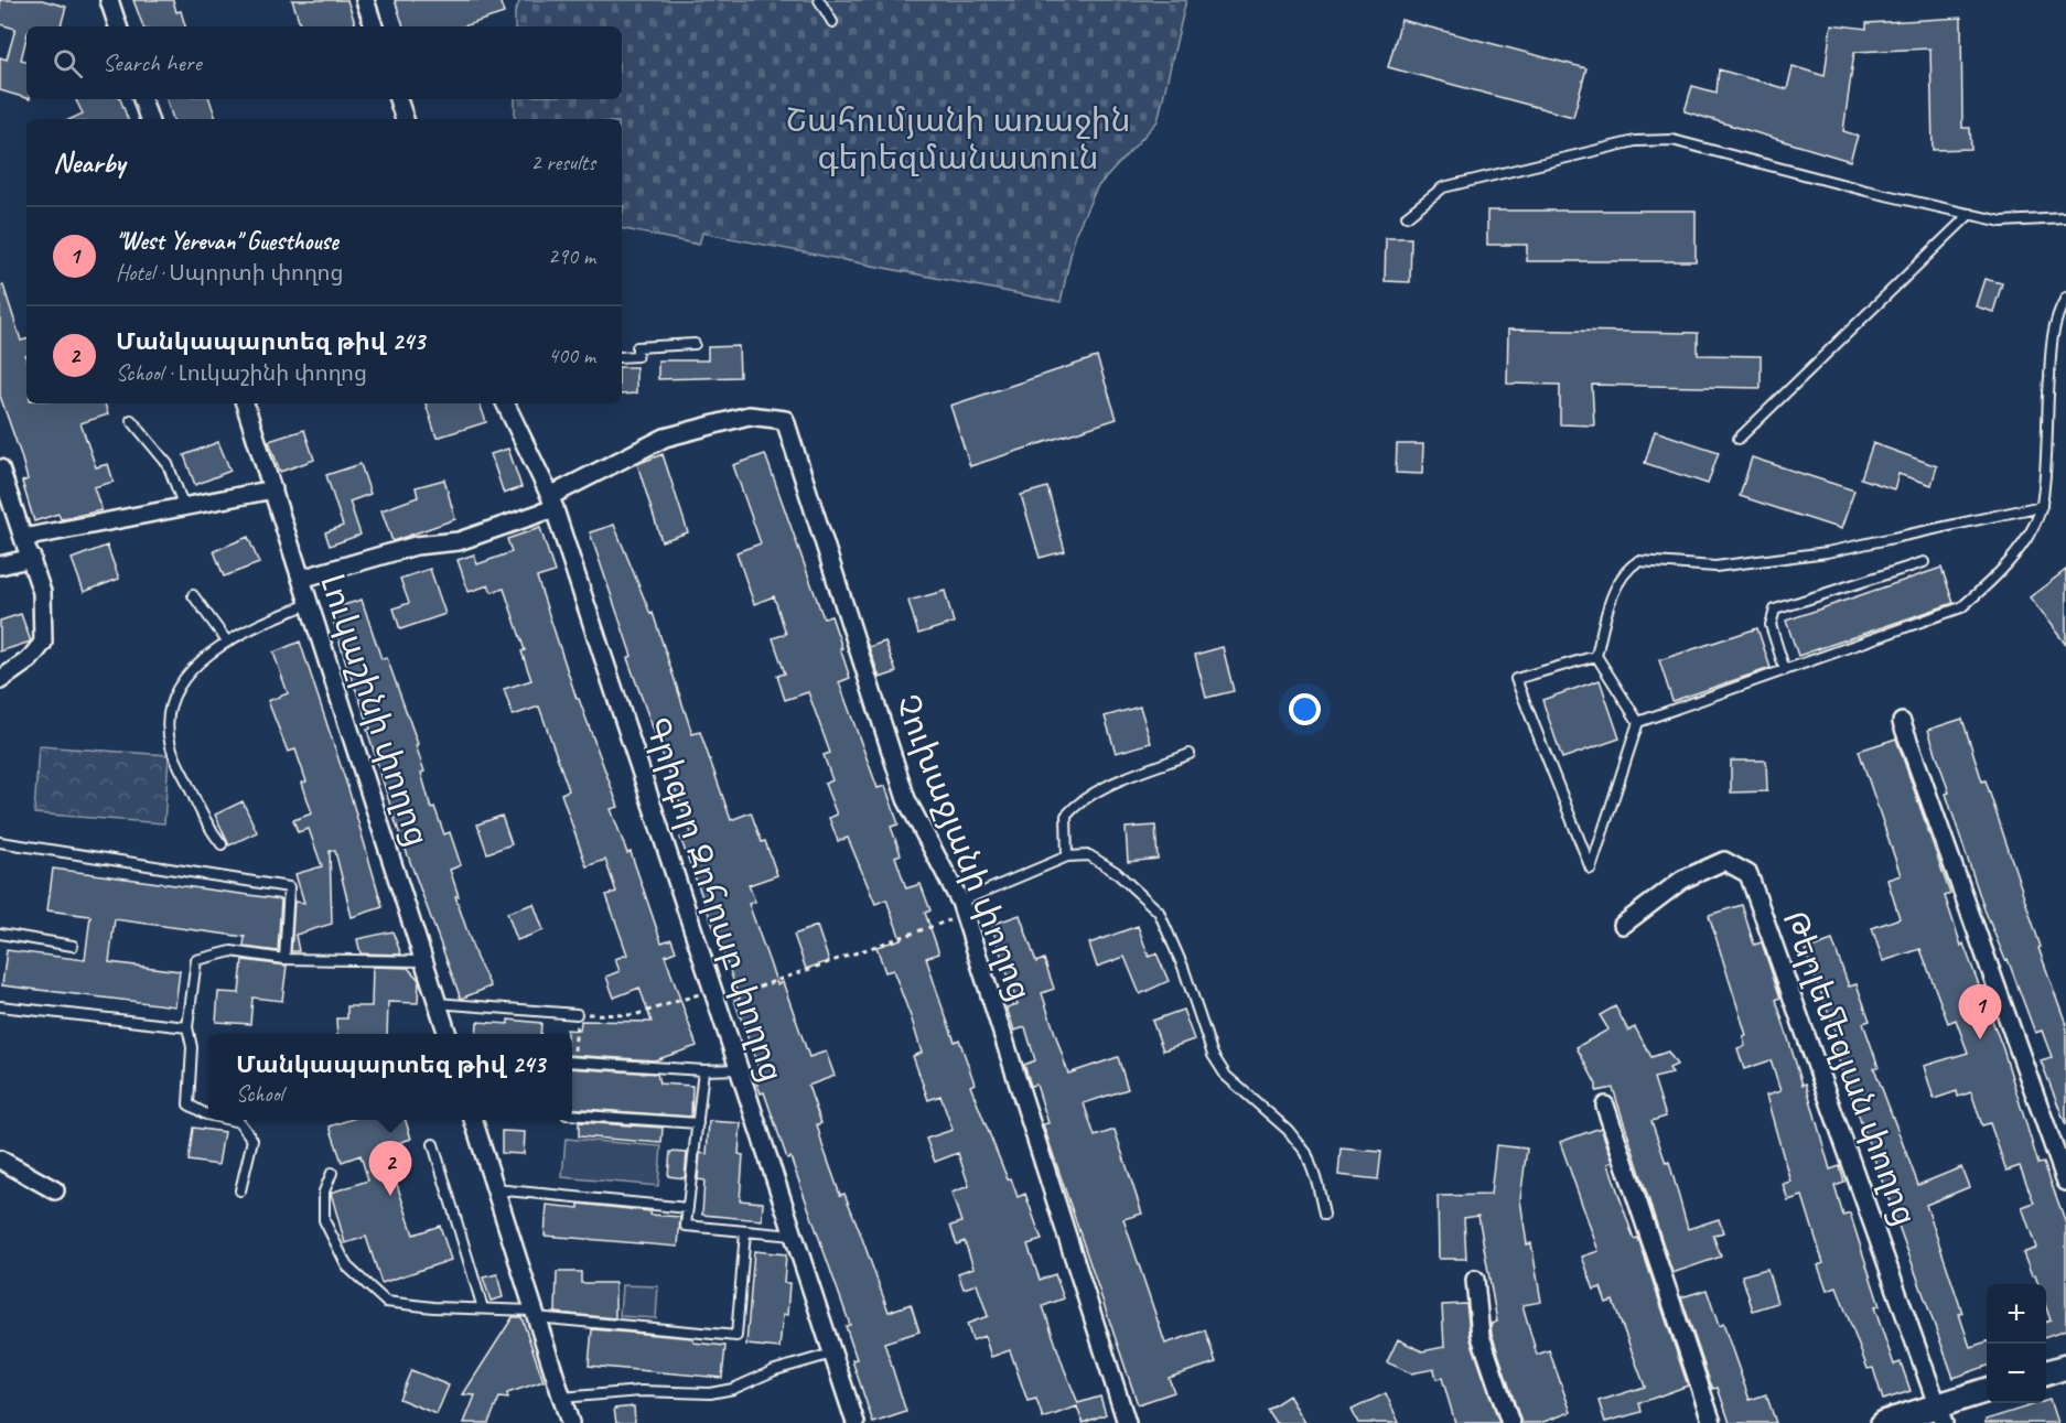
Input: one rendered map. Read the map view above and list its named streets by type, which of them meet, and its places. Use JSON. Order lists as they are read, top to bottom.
{
  "streets": {
    "street": [
      "Լուկաշինի փողոց",
      "Չուխաջյանի փողոց",
      "Գրիգոր Զոհրաբ փողոց",
      "Թերլեմեզյան փողոց"
    ]
  },
  "crossings": [
    ["Լուկաշինի փողոց", "Չուխաջյանի փողոց"],
    ["Չուխաջյանի փողոց", "Գրիգոր Զոհրաբ փողոց"]
  ],
  "parks": ["Շահումյանի առաջին գերեզմանատուն"],
  "page": {
    "search": "Search here",
    "heading": ["Nearby", "2 results"],
    "list": [
      {
        "mark": "1",
        "name": "\"West Yerevan\" Guesthouse",
        "note": "Hotel · Սպորտի փողոց",
        "value": "290 m"
      },
      {
        "mark": "2",
        "name": "Մանկապարտեզ թիվ 243",
        "note": "School · Լուկաշինի փողոց",
        "value": "400 m"
      }
    ],
    "pins": ["1", "2"],
    "popup": ["Մանկապարտեզ թիվ 243", "School"],
    "map_buttons": ["+", "−"]
  }
}
